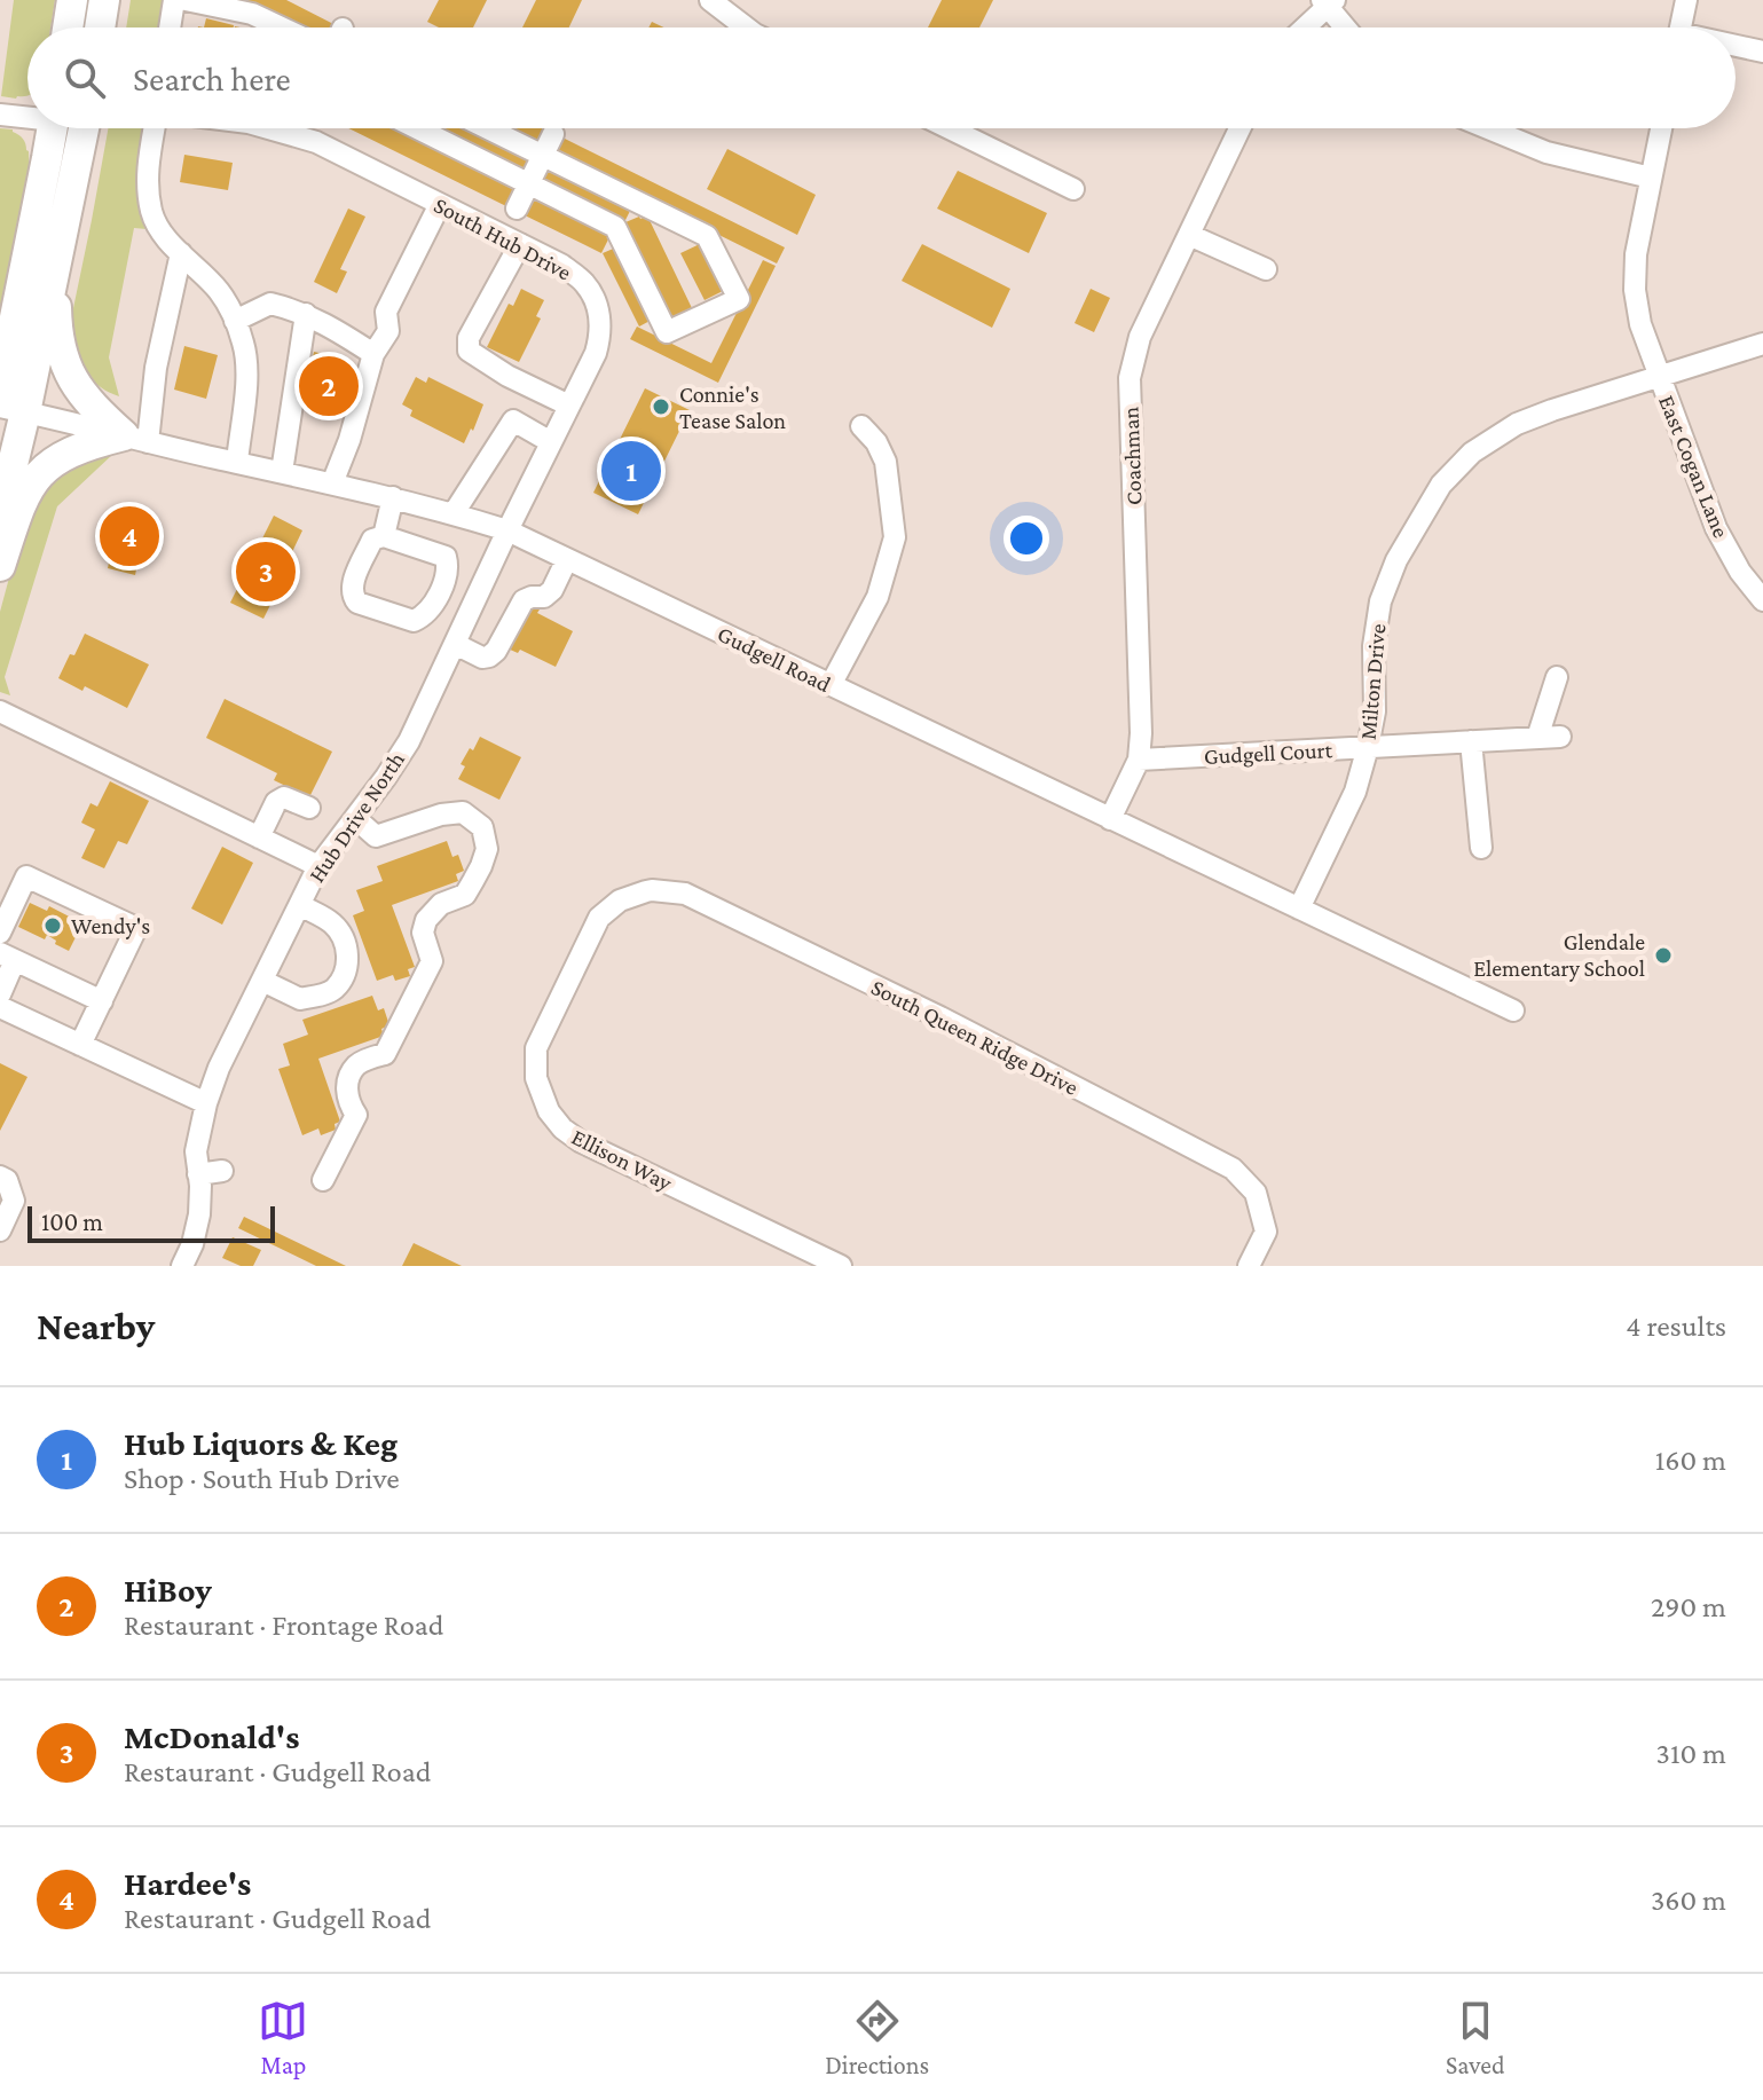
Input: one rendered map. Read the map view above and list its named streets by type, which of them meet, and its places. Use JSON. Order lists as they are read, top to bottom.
{
  "streets": {
    "street": [
      "South Hub Drive",
      "Coachman",
      "East Cogan Lane",
      "Gudgell Road",
      "Milton Drive",
      "Gudgell Court",
      "Hub Drive North",
      "South Queen Ridge Drive",
      "Ellison Way"
    ]
  },
  "crossings": [
    ["South Hub Drive", "Gudgell Road"],
    ["South Hub Drive", "Hub Drive North"],
    ["Coachman", "Gudgell Road"],
    ["Coachman", "Gudgell Court"],
    ["East Cogan Lane", "Milton Drive"],
    ["Gudgell Road", "Milton Drive"],
    ["Gudgell Road", "Hub Drive North"],
    ["Milton Drive", "Gudgell Court"],
    ["South Queen Ridge Drive", "Ellison Way"]
  ],
  "places": ["Connie's Tease Salon", "Wendy's", "Glendale Elementary School"],
  "scale_bar": "100 m",
  "page": {
    "search": "Search here",
    "pins": [
      "2",
      "1",
      "4",
      "3"
    ],
    "scale": "100 m",
    "heading": ["Nearby", "4 results"],
    "list": [
      {
        "mark": "1",
        "name": "Hub Liquors & Keg",
        "note": "Shop · South Hub Drive",
        "value": "160 m"
      },
      {
        "mark": "2",
        "name": "HiBoy",
        "note": "Restaurant · Frontage Road",
        "value": "290 m"
      },
      {
        "mark": "3",
        "name": "McDonald's",
        "note": "Restaurant · Gudgell Road",
        "value": "310 m"
      },
      {
        "mark": "4",
        "name": "Hardee's",
        "note": "Restaurant · Gudgell Road",
        "value": "360 m"
      }
    ],
    "nav": ["Map", "Directions", "Saved"]
  }
}
